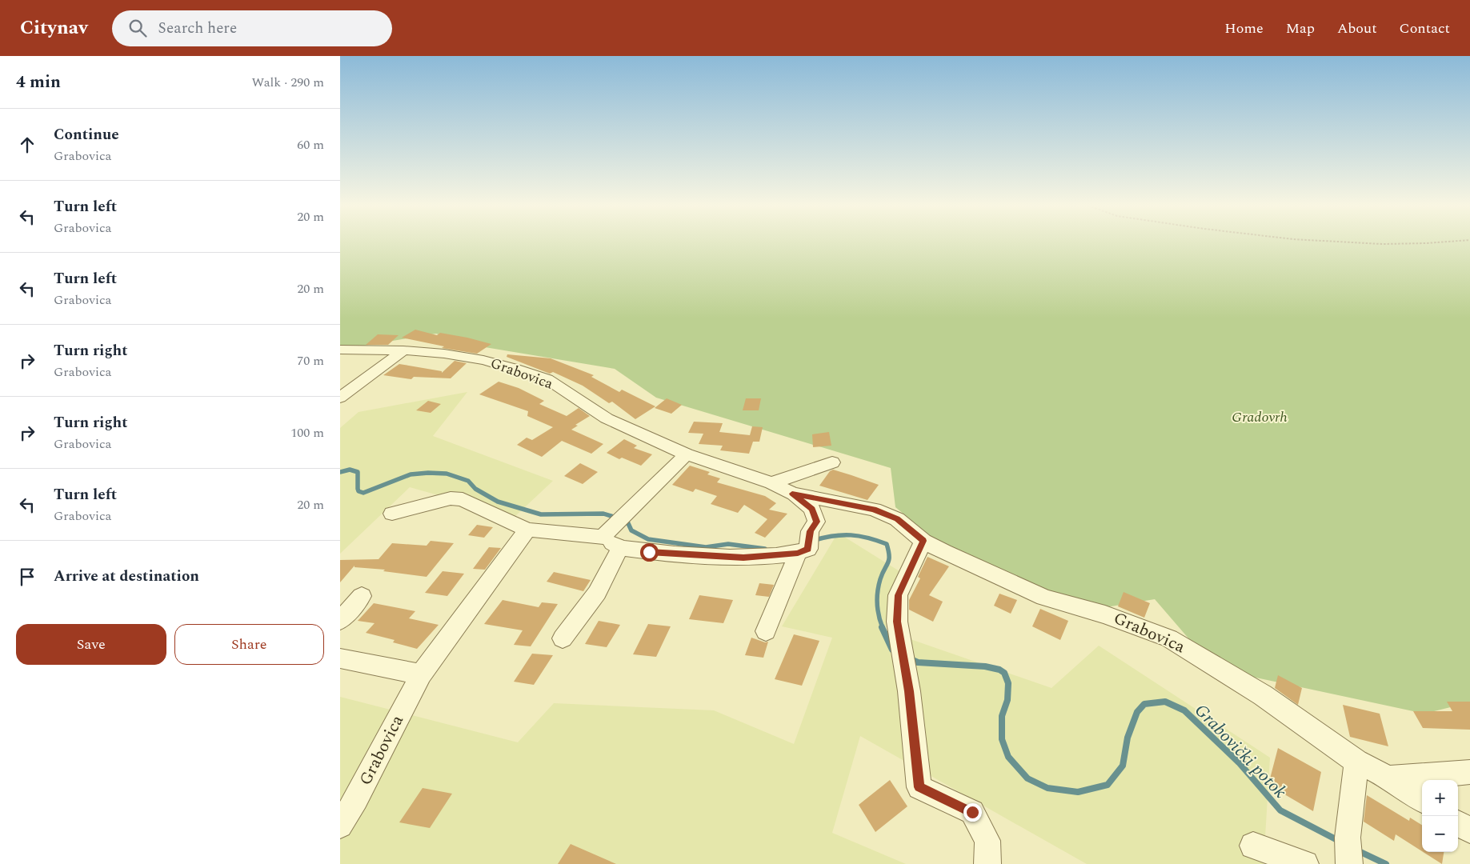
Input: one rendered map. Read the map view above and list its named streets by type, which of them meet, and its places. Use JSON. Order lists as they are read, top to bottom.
{
  "streets": {
    "street": ["Grabovica"]
  },
  "water": ["Grabovički potok"],
  "parks": ["Gradovrh"],
  "page": {
    "header": "Citynav",
    "search": "Search here",
    "nav": [
      "Home",
      "Map",
      "About",
      "Contact"
    ],
    "heading": ["4 min", "Walk · 290 m"],
    "list": [
      ["Continue", "Grabovica", "60 m"],
      ["Turn left", "Grabovica", "20 m"],
      ["Turn left", "Grabovica", "20 m"],
      ["Turn right", "Grabovica", "70 m"],
      ["Turn right", "Grabovica", "100 m"],
      ["Turn left", "Grabovica", "20 m"],
      "Arrive at destination"
    ],
    "buttons": ["Save", "Share"],
    "map_buttons": ["+", "−"]
  }
}
